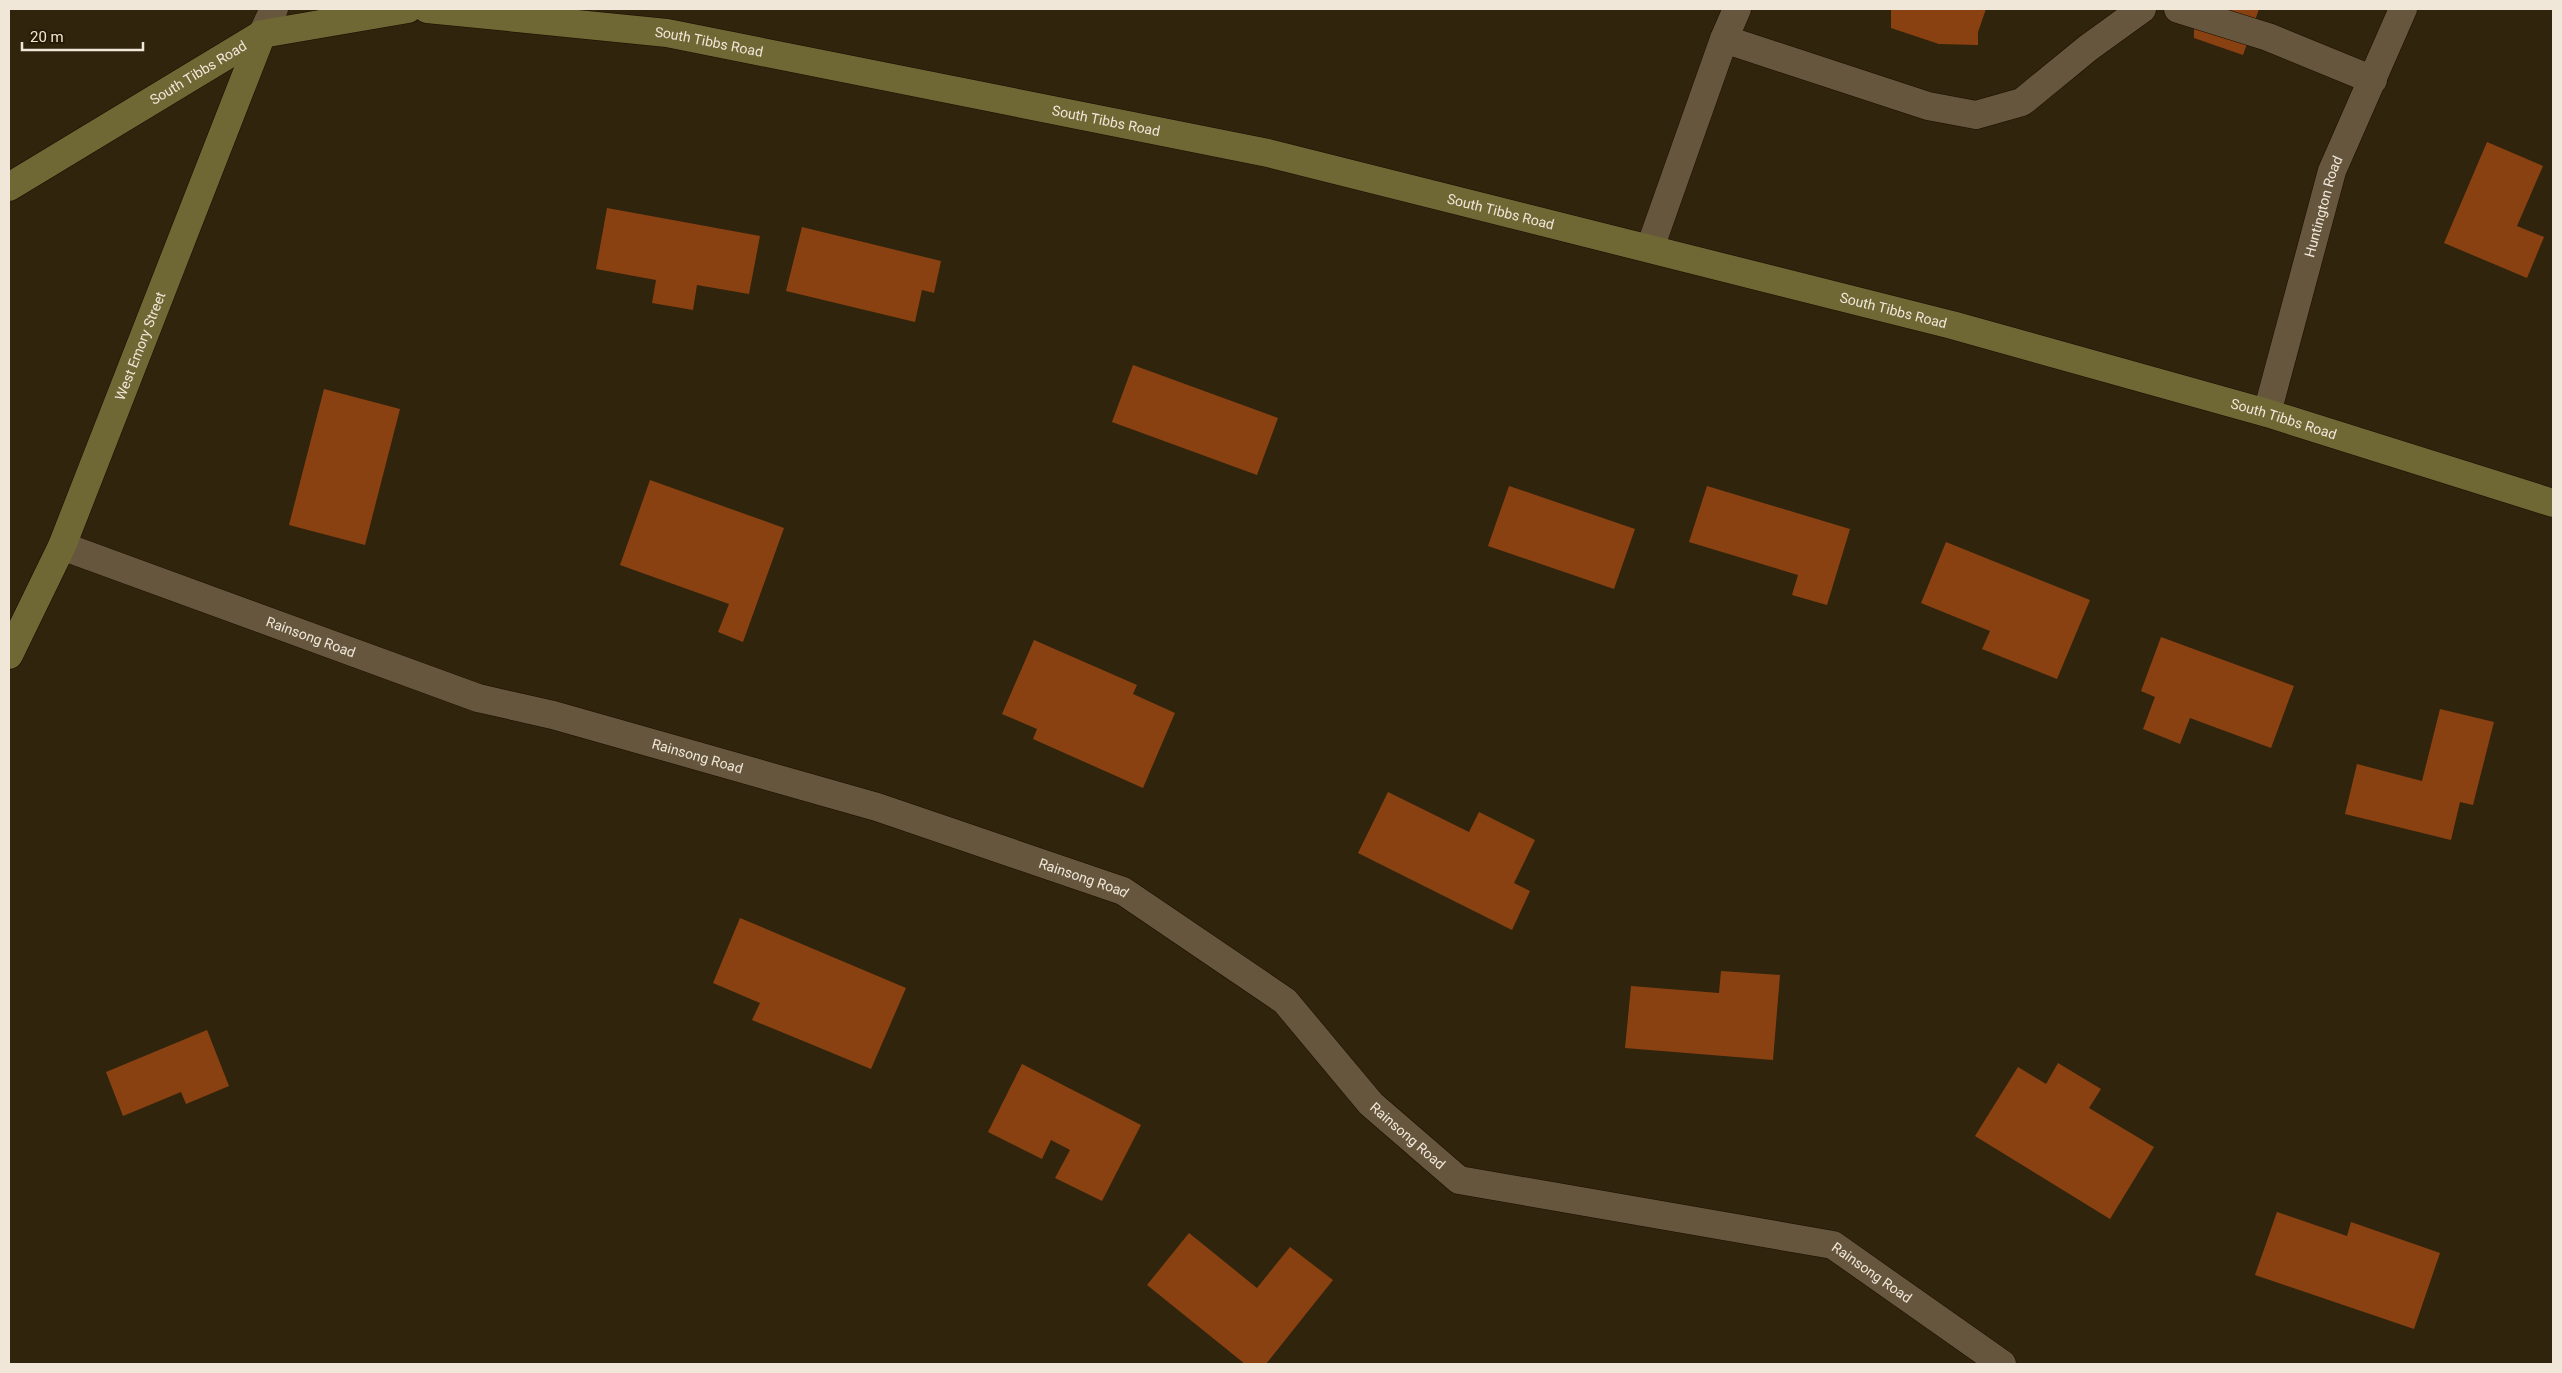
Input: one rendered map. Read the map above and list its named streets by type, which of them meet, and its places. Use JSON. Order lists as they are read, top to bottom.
{
  "streets": {
    "street": [
      "South Tibbs Road",
      "Huntington Road",
      "West Emory Street",
      "Rainsong Road"
    ]
  },
  "crossings": [
    ["South Tibbs Road", "Huntington Road"],
    ["South Tibbs Road", "West Emory Street"],
    ["West Emory Street", "Rainsong Road"]
  ],
  "scale_bar": "20 m"
}
